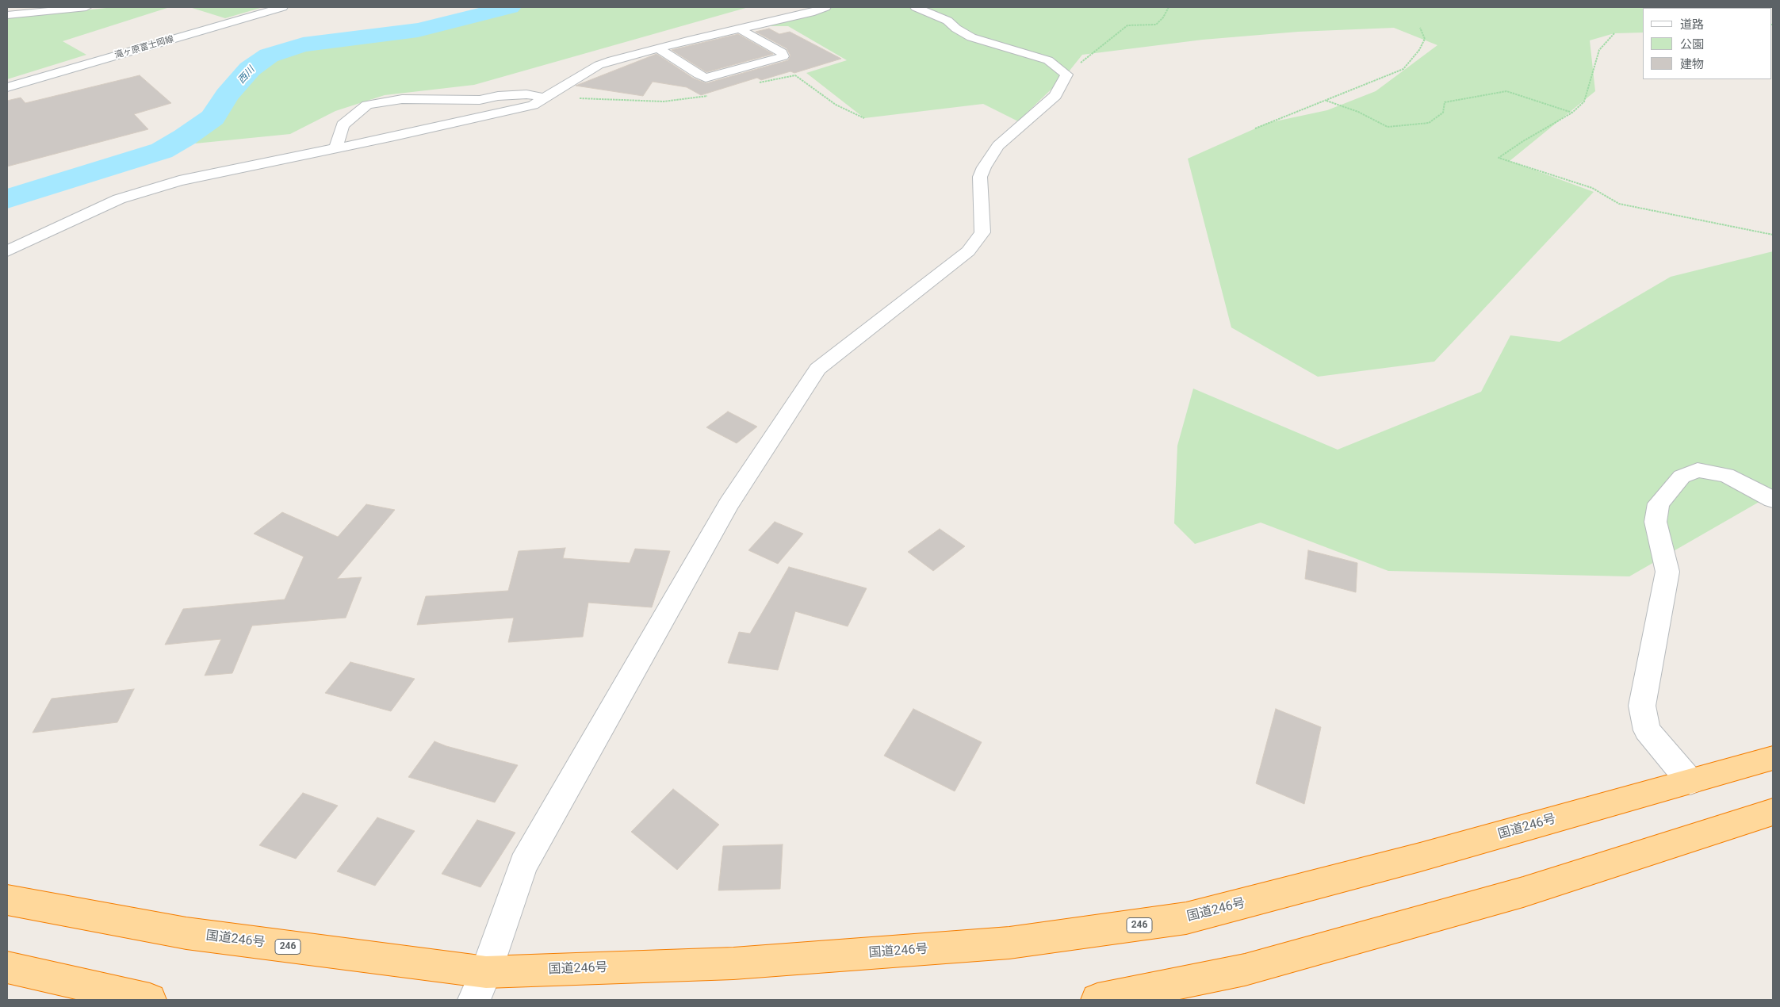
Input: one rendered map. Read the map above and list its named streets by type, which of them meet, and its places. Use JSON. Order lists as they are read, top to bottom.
{
  "streets": {
    "highway": ["国道246号", "246"],
    "street": ["滝ヶ原富士岡線"]
  },
  "water": ["西川"],
  "legend": ["道路", "公園", "建物"]
}
